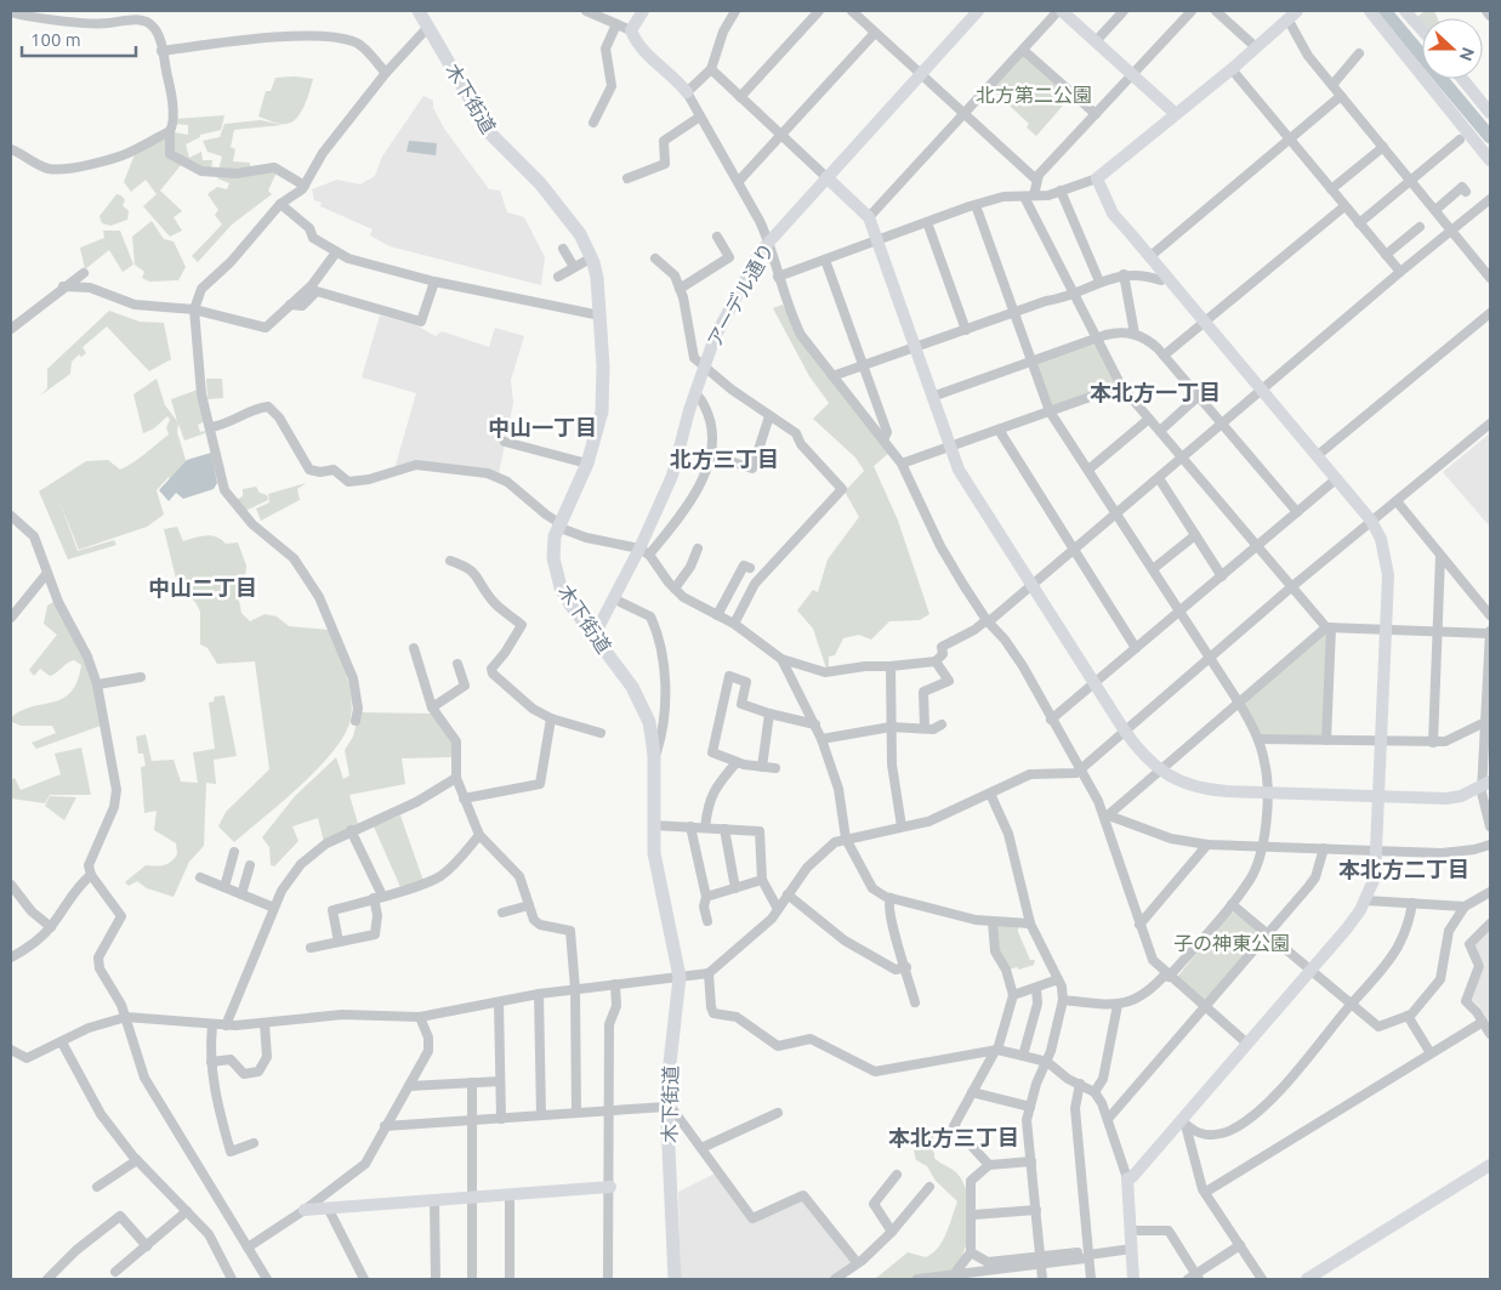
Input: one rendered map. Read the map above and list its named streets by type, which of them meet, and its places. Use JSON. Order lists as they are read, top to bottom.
{
  "streets": {
    "main road": ["木下街道"],
    "street": ["アーデル通り"]
  },
  "crossings": [
    ["木下街道", "アーデル通り"]
  ],
  "districts": [
    "本北方一丁目",
    "中山一丁目",
    "北方三丁目",
    "中山二丁目",
    "本北方二丁目",
    "本北方三丁目"
  ],
  "parks": ["北方第二公園", "子の神東公園"],
  "scale_bar": "100 m",
  "north": "right"
}
